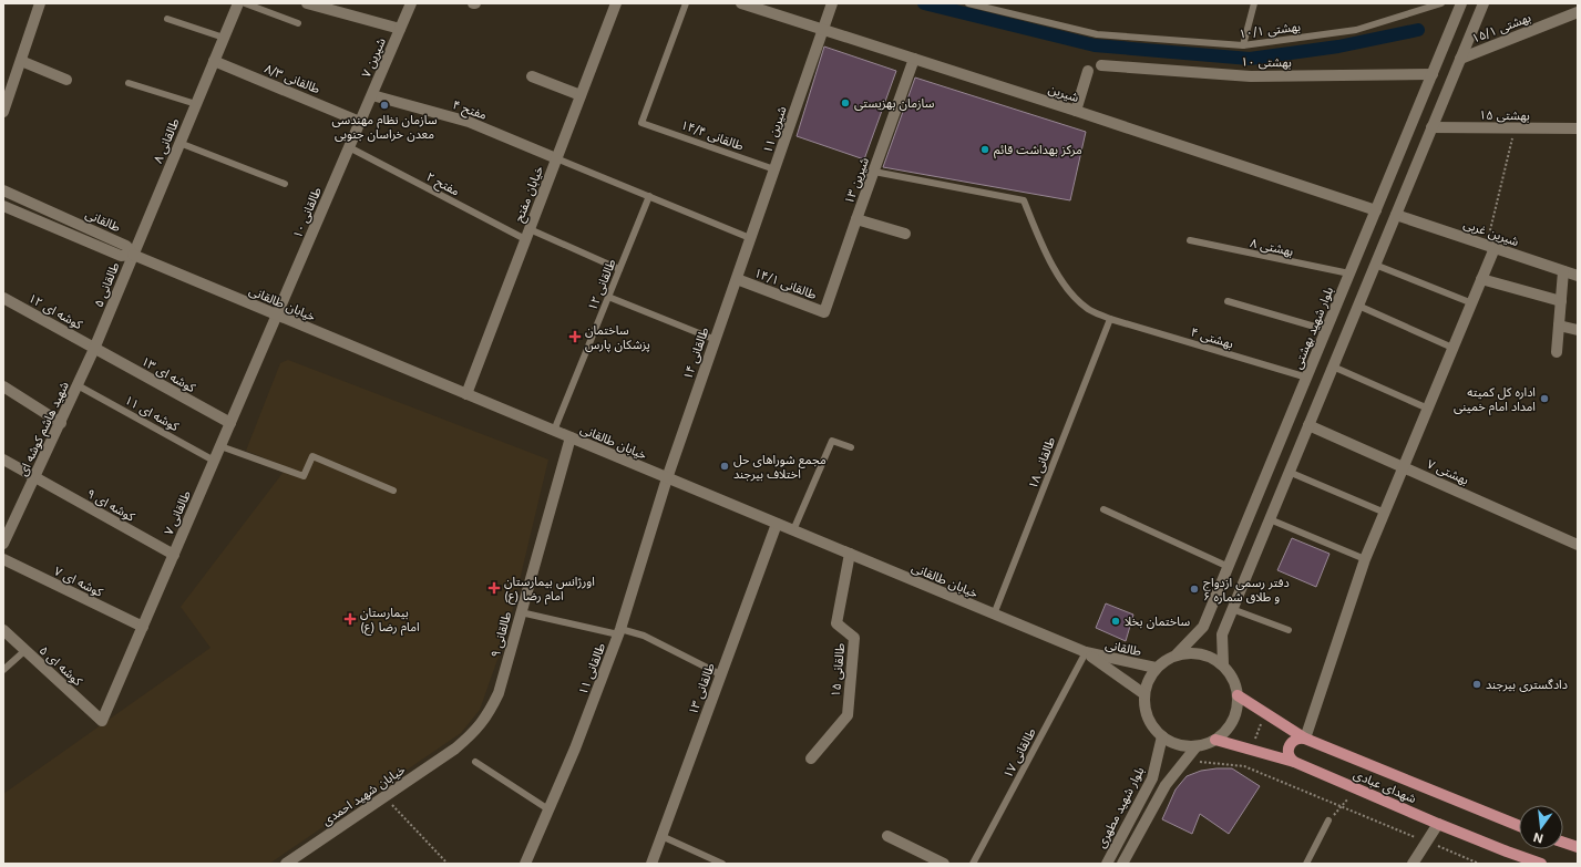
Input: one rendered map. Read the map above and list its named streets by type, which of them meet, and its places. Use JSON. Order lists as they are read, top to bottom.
{
  "streets": {
    "main road": ["شهدای عبادی"],
    "street": [
      "بهشتی ۱۵/۱",
      "شیرین ۷",
      "بهشتی ۱۰",
      "طالقانی ۸/۳",
      "شیرین",
      "مفتح ۴",
      "بهشتی ۱۵",
      "شیرین ۱۱",
      "طالقانی ۸",
      "شیرین ۱۳",
      "خیابان مفتح",
      "طالقانی ۱۰",
      "طالقانی",
      "شیرین غربی",
      "طالقانی ۱۴/۱",
      "طالقانی ۵",
      "خیابان طالقانی",
      "کوشه ای ۱۲",
      "بلوار شهید بهشتی",
      "طالقانی ۱۴",
      "کوشه ای ۱۳",
      "شهید هاشم کوشه ای",
      "بهشتی ۷",
      "کوشه ای ۹",
      "طالقانی ۷",
      "کوشه ای ۷",
      "طالقانی ۹",
      "کوشه ای ۵",
      "طالقانی ۱۱",
      "طالقانی ۱۵",
      "طالقانی ۱۳",
      "خیابان شهید احمدی",
      "بلوار شهید مطهری"
    ],
    "lane": [
      "بهشتی ۱۰/۱",
      "طالقانی ۱۴/۴",
      "مفتح ۲",
      "بهشتی ۸",
      "طالقانی ۱۲",
      "بهشتی ۴",
      "کوشه ای ۱۱",
      "طالقانی ۱۸",
      "طالقانی ۱۷"
    ]
  },
  "crossings": [
    ["شیرین ۷", "طالقانی ۸/۳"],
    ["شیرین ۷", "مفتح ۴"],
    ["شیرین ۷", "طالقانی ۱۰"],
    ["بهشتی ۱۰", "بلوار شهید بهشتی"],
    ["طالقانی ۸/۳", "طالقانی ۸"],
    ["طالقانی ۸/۳", "طالقانی ۱۰"],
    ["شیرین", "شیرین ۱۱"],
    ["شیرین", "شیرین ۱۳"],
    ["شیرین", "بلوار شهید بهشتی"],
    ["مفتح ۴", "خیابان مفتح"],
    ["شیرین ۱۱", "طالقانی ۱۴/۴"],
    ["شیرین ۱۱", "طالقانی ۱۴"],
    ["طالقانی ۸", "طالقانی"],
    ["طالقانی ۸", "طالقانی ۵"],
    ["طالقانی ۸", "خیابان طالقانی"],
    ["شیرین ۱۳", "طالقانی ۱۴/۱"],
    ["شیرین ۱۳", "بهشتی ۴"],
    ["مفتح ۲", "خیابان مفتح"],
    ["مفتح ۲", "طالقانی ۱۰"],
    ["مفتح ۲", "طالقانی ۱۲"],
    ["خیابان مفتح", "خیابان طالقانی"],
    ["طالقانی ۱۰", "خیابان طالقانی"],
    ["طالقانی ۱۰", "طالقانی ۷"],
    ["طالقانی", "طالقانی ۵"],
    ["طالقانی", "خیابان طالقانی"],
    ["طالقانی", "بلوار شهید بهشتی"],
    ["طالقانی", "طالقانی ۱۷"],
    ["طالقانی", "شهدای عبادی"],
    ["طالقانی", "بلوار شهید مطهری"],
    ["بهشتی ۸", "بلوار شهید بهشتی"],
    ["طالقانی ۱۴/۱", "طالقانی ۱۴"],
    ["طالقانی ۵", "خیابان طالقانی"],
    ["طالقانی ۵", "کوشه ای ۱۲"],
    ["طالقانی ۵", "کوشه ای ۱۳"],
    ["طالقانی ۵", "شهید هاشم کوشه ای"],
    ["طالقانی ۱۲", "خیابان طالقانی"],
    ["خیابان طالقانی", "طالقانی ۱۴"],
    ["خیابان طالقانی", "طالقانی ۱۸"],
    ["خیابان طالقانی", "طالقانی ۷"],
    ["خیابان طالقانی", "طالقانی ۹"],
    ["خیابان طالقانی", "طالقانی ۱۱"],
    ["خیابان طالقانی", "طالقانی ۱۵"],
    ["خیابان طالقانی", "طالقانی ۱۳"],
    ["خیابان طالقانی", "طالقانی ۱۷"],
    ["کوشه ای ۱۲", "کوشه ای ۱۳"],
    ["کوشه ای ۱۲", "شهید هاشم کوشه ای"],
    ["بلوار شهید بهشتی", "بهشتی ۴"],
    ["بلوار شهید بهشتی", "شهدای عبادی"],
    ["بلوار شهید بهشتی", "بلوار شهید مطهری"],
    ["بهشتی ۴", "طالقانی ۱۸"],
    ["طالقانی ۱۴", "طالقانی ۱۱"],
    ["کوشه ای ۱۳", "شهید هاشم کوشه ای"],
    ["کوشه ای ۱۳", "طالقانی ۷"],
    ["کوشه ای ۱۱", "شهید هاشم کوشه ای"],
    ["کوشه ای ۱۱", "طالقانی ۷"],
    ["شهید هاشم کوشه ای", "کوشه ای ۹"],
    ["کوشه ای ۹", "طالقانی ۷"],
    ["طالقانی ۷", "کوشه ای ۷"],
    ["طالقانی ۷", "کوشه ای ۵"],
    ["طالقانی ۹", "خیابان شهید احمدی"],
    ["شهدای عبادی", "بلوار شهید مطهری"]
  ],
  "places": {
    "other": [
      "سازمان بهزیستی",
      "سازمان نظام مهندسی معدن خراسان جنوبی",
      "مرکز بهداشت قائم",
      "اداره کل کمیته امداد امام خمینی",
      "مجمع شوراهای حل اختلاف بیرجند",
      "دفتر رسمی ازدواج و طلاق شماره ۶",
      "ساختمان بخلا",
      "دادگستری بیرجند"
    ],
    "health": ["ساختمان پزشکان پارس", "اورژانس بیمارستان امام رضا (ع)", "بیمارستان امام رضا (ع)"]
  },
  "north": "bottom"
}
